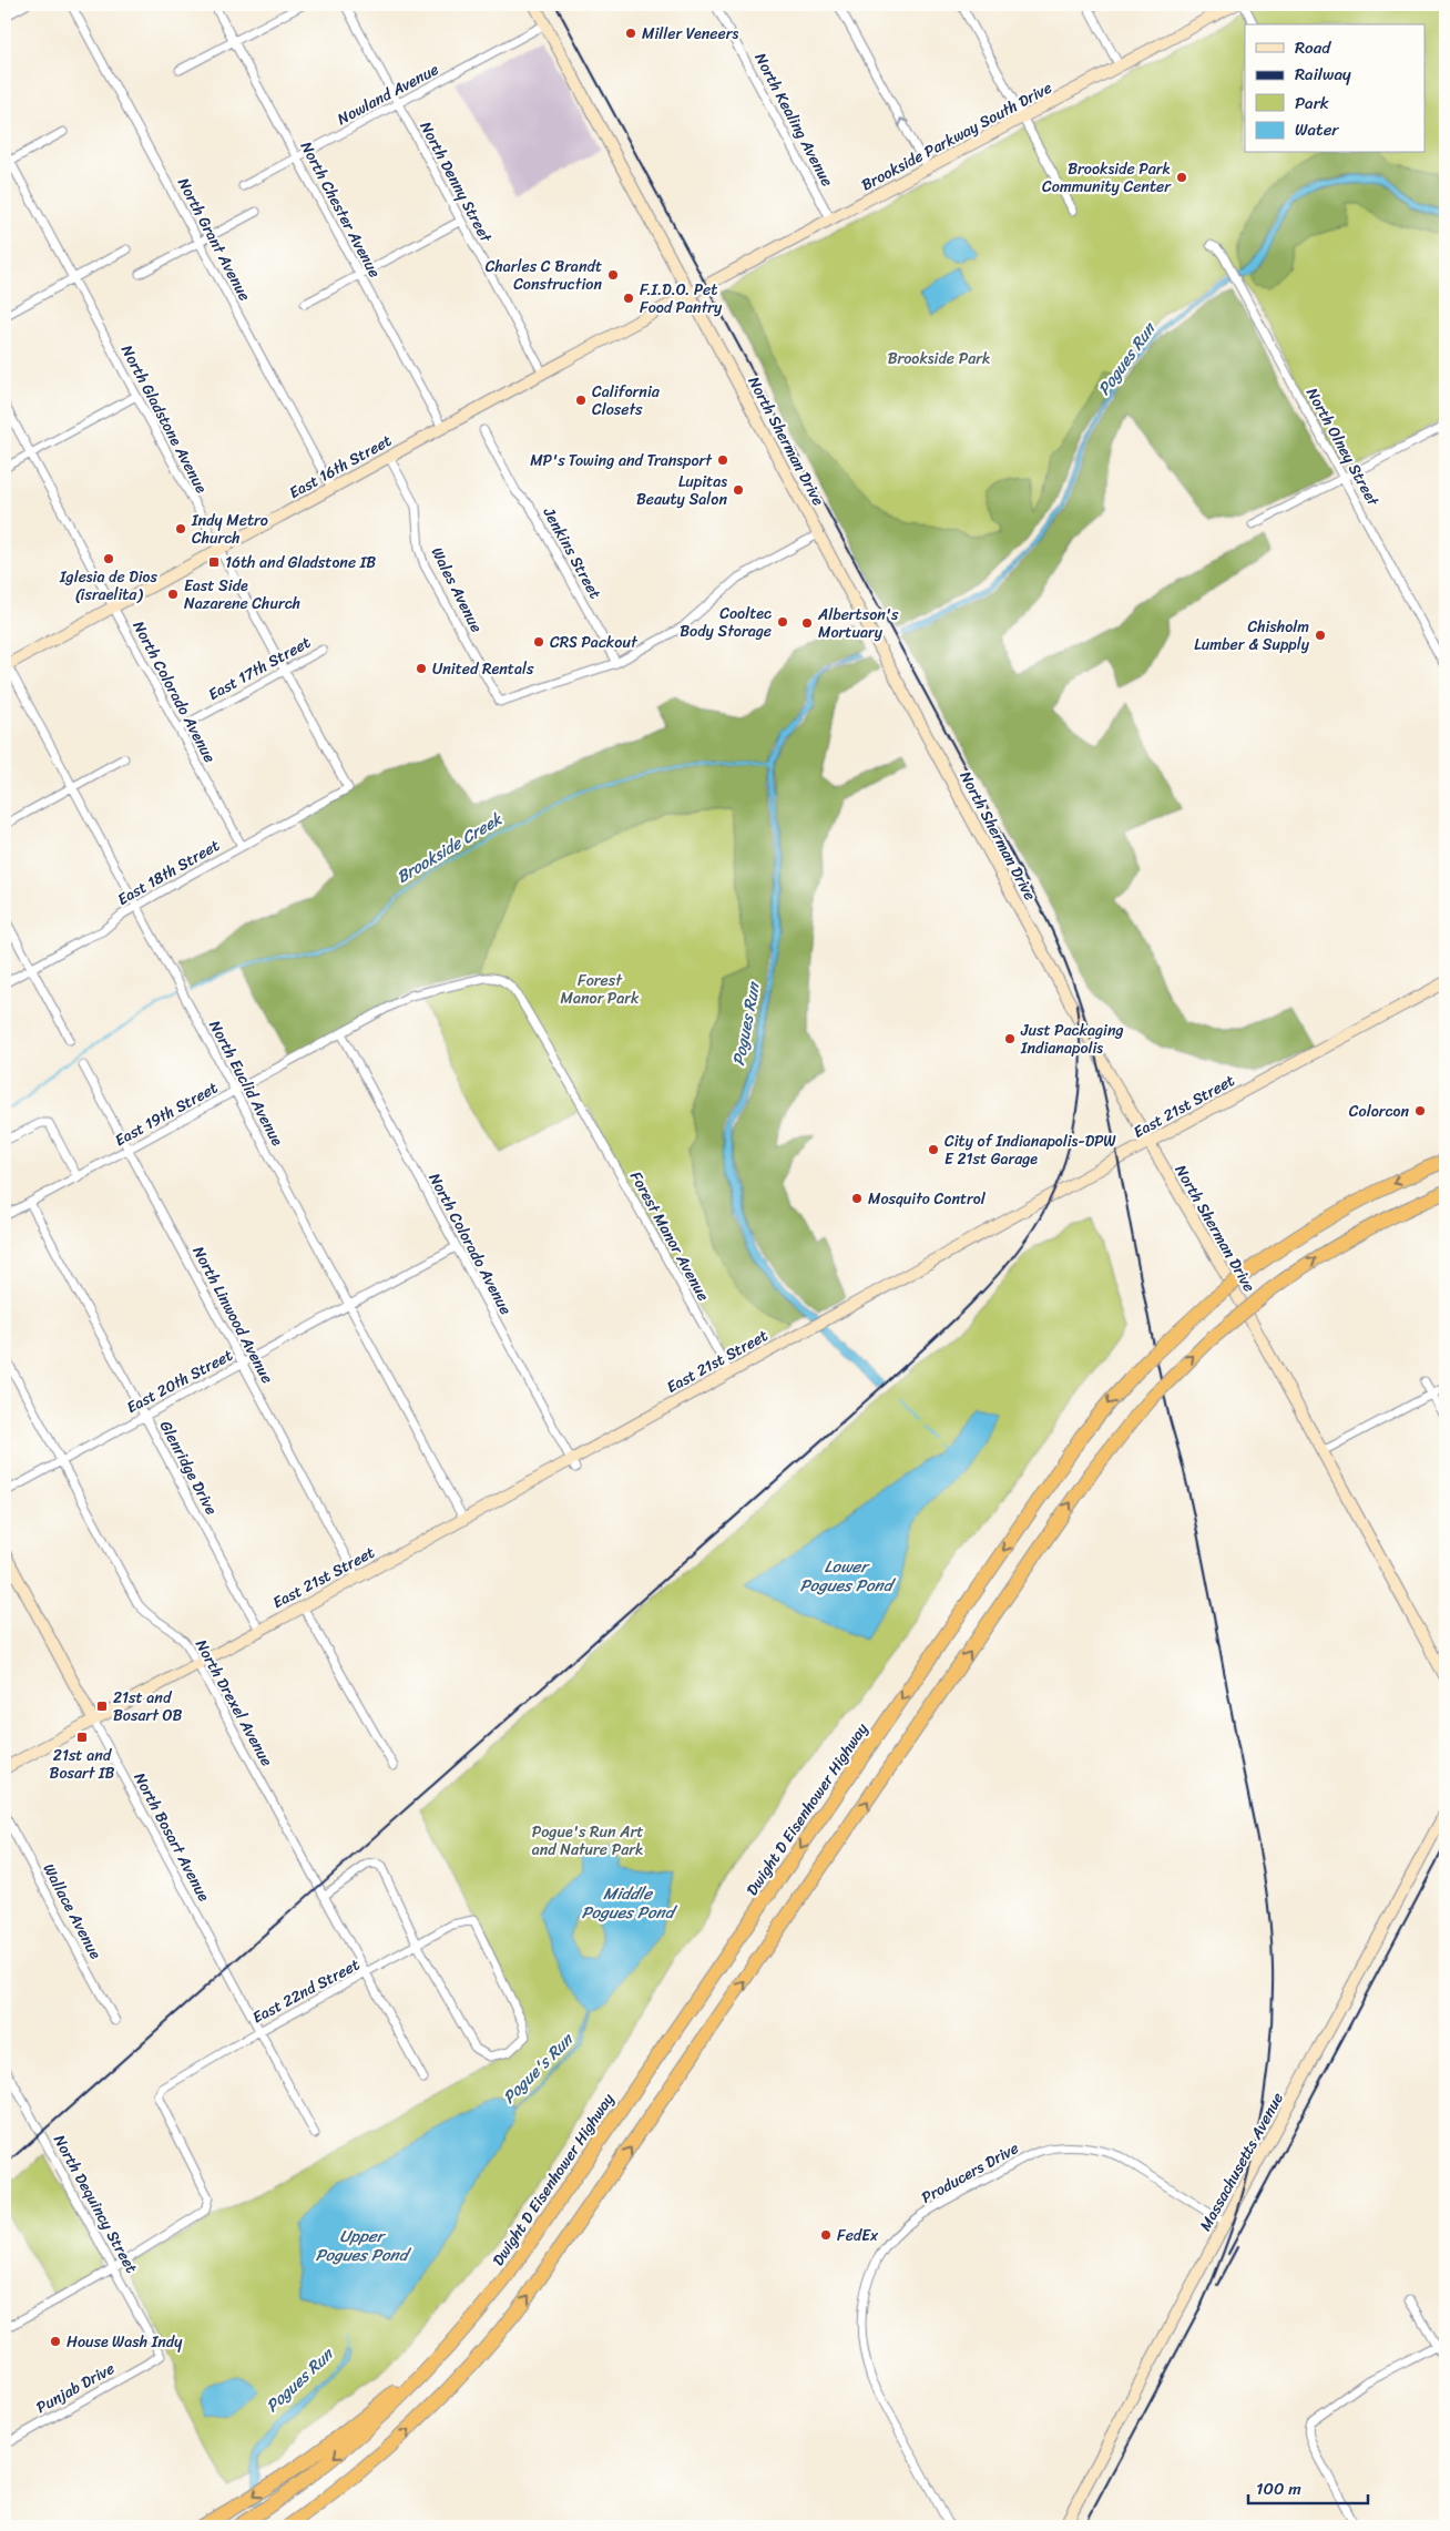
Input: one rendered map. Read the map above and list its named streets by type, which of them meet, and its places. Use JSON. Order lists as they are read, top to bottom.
{
  "streets": {
    "highway": ["Dwight D Eisenhower Highway"],
    "main road": [
      "Brookside Parkway South Drive",
      "North Sherman Drive",
      "East 16th Street",
      "East 21st Street",
      "North Bosart Avenue",
      "Massachusetts Avenue"
    ],
    "street": [
      "Nowland Avenue",
      "North Kealing Avenue",
      "North Denny Street",
      "North Chester Avenue",
      "North Grant Avenue",
      "North Gladstone Avenue",
      "North Olney Street",
      "Jenkins Street",
      "Wales Avenue",
      "East 17th Street",
      "North Colorado Avenue",
      "East 18th Street",
      "North Euclid Avenue",
      "East 19th Street",
      "Forest Manor Avenue",
      "North Linwood Avenue",
      "East 20th Street",
      "Glenridge Drive",
      "North Drexel Avenue",
      "Wallace Avenue",
      "East 22nd Street",
      "Producers Drive",
      "North Dequincy Street",
      "Punjab Drive"
    ]
  },
  "crossings": [
    ["Nowland Avenue", "North Denny Street"],
    ["Nowland Avenue", "North Chester Avenue"],
    ["Nowland Avenue", "North Sherman Drive"],
    ["North Kealing Avenue", "Brookside Parkway South Drive"],
    ["Brookside Parkway South Drive", "North Sherman Drive"],
    ["Brookside Parkway South Drive", "East 16th Street"],
    ["North Denny Street", "East 16th Street"],
    ["North Chester Avenue", "East 16th Street"],
    ["North Grant Avenue", "East 16th Street"],
    ["North Gladstone Avenue", "East 16th Street"],
    ["North Gladstone Avenue", "East 17th Street"],
    ["North Gladstone Avenue", "East 18th Street"],
    ["North Sherman Drive", "East 16th Street"],
    ["North Sherman Drive", "East 21st Street"],
    ["East 16th Street", "Wales Avenue"],
    ["East 16th Street", "North Colorado Avenue"],
    ["East 16th Street", "North Euclid Avenue"],
    ["Jenkins Street", "Wales Avenue"],
    ["East 17th Street", "North Colorado Avenue"],
    ["North Colorado Avenue", "East 18th Street"],
    ["North Colorado Avenue", "East 21st Street"],
    ["North Colorado Avenue", "East 19th Street"],
    ["North Colorado Avenue", "East 20th Street"],
    ["East 18th Street", "North Euclid Avenue"],
    ["North Euclid Avenue", "East 21st Street"],
    ["North Euclid Avenue", "East 19th Street"],
    ["North Euclid Avenue", "East 20th Street"],
    ["East 21st Street", "Forest Manor Avenue"],
    ["East 21st Street", "North Linwood Avenue"],
    ["East 21st Street", "Glenridge Drive"],
    ["East 21st Street", "North Drexel Avenue"],
    ["East 21st Street", "North Bosart Avenue"],
    ["East 19th Street", "Forest Manor Avenue"],
    ["East 19th Street", "North Linwood Avenue"],
    ["East 19th Street", "Glenridge Drive"],
    ["North Linwood Avenue", "East 20th Street"],
    ["East 20th Street", "Glenridge Drive"],
    ["East 20th Street", "North Drexel Avenue"],
    ["North Drexel Avenue", "East 22nd Street"],
    ["North Bosart Avenue", "East 22nd Street"],
    ["East 22nd Street", "North Dequincy Street"],
    ["Massachusetts Avenue", "Producers Drive"],
    ["North Dequincy Street", "Punjab Drive"]
  ],
  "water": [
    "Pogues Run",
    "Brookside Creek",
    "Lower Pogues Pond",
    "Middle Pogues Pond",
    "Pogue's Run",
    "Upper Pogues Pond"
  ],
  "parks": ["Brookside Park", "Forest Manor Park", "Pogue's Run Art and Nature Park"],
  "places": {
    "other": [
      "Miller Veneers",
      "Brookside Park Community Center",
      "Charles C Brandt Construction",
      "F.I.D.O. Pet Food Pantry",
      "California Closets",
      "MP's Towing and Transport",
      "Lupitas Beauty Salon",
      "Indy Metro Church",
      "Iglesia de Dios (israelita)",
      "East Side Nazarene Church",
      "Cooltec Body Storage",
      "Albertson's Mortuary",
      "Chisholm Lumber & Supply",
      "CRS Packout",
      "United Rentals",
      "Just Packaging Indianapolis",
      "Colorcon",
      "City of Indianapolis-DPW E 21st Garage",
      "Mosquito Control",
      "FedEx",
      "House Wash Indy"
    ],
    "transit": ["16th and Gladstone IB", "21st and Bosart OB", "21st and Bosart IB"]
  },
  "legend": [
    "Road",
    "Railway",
    "Park",
    "Water"
  ],
  "scale_bar": "100 m"
}
